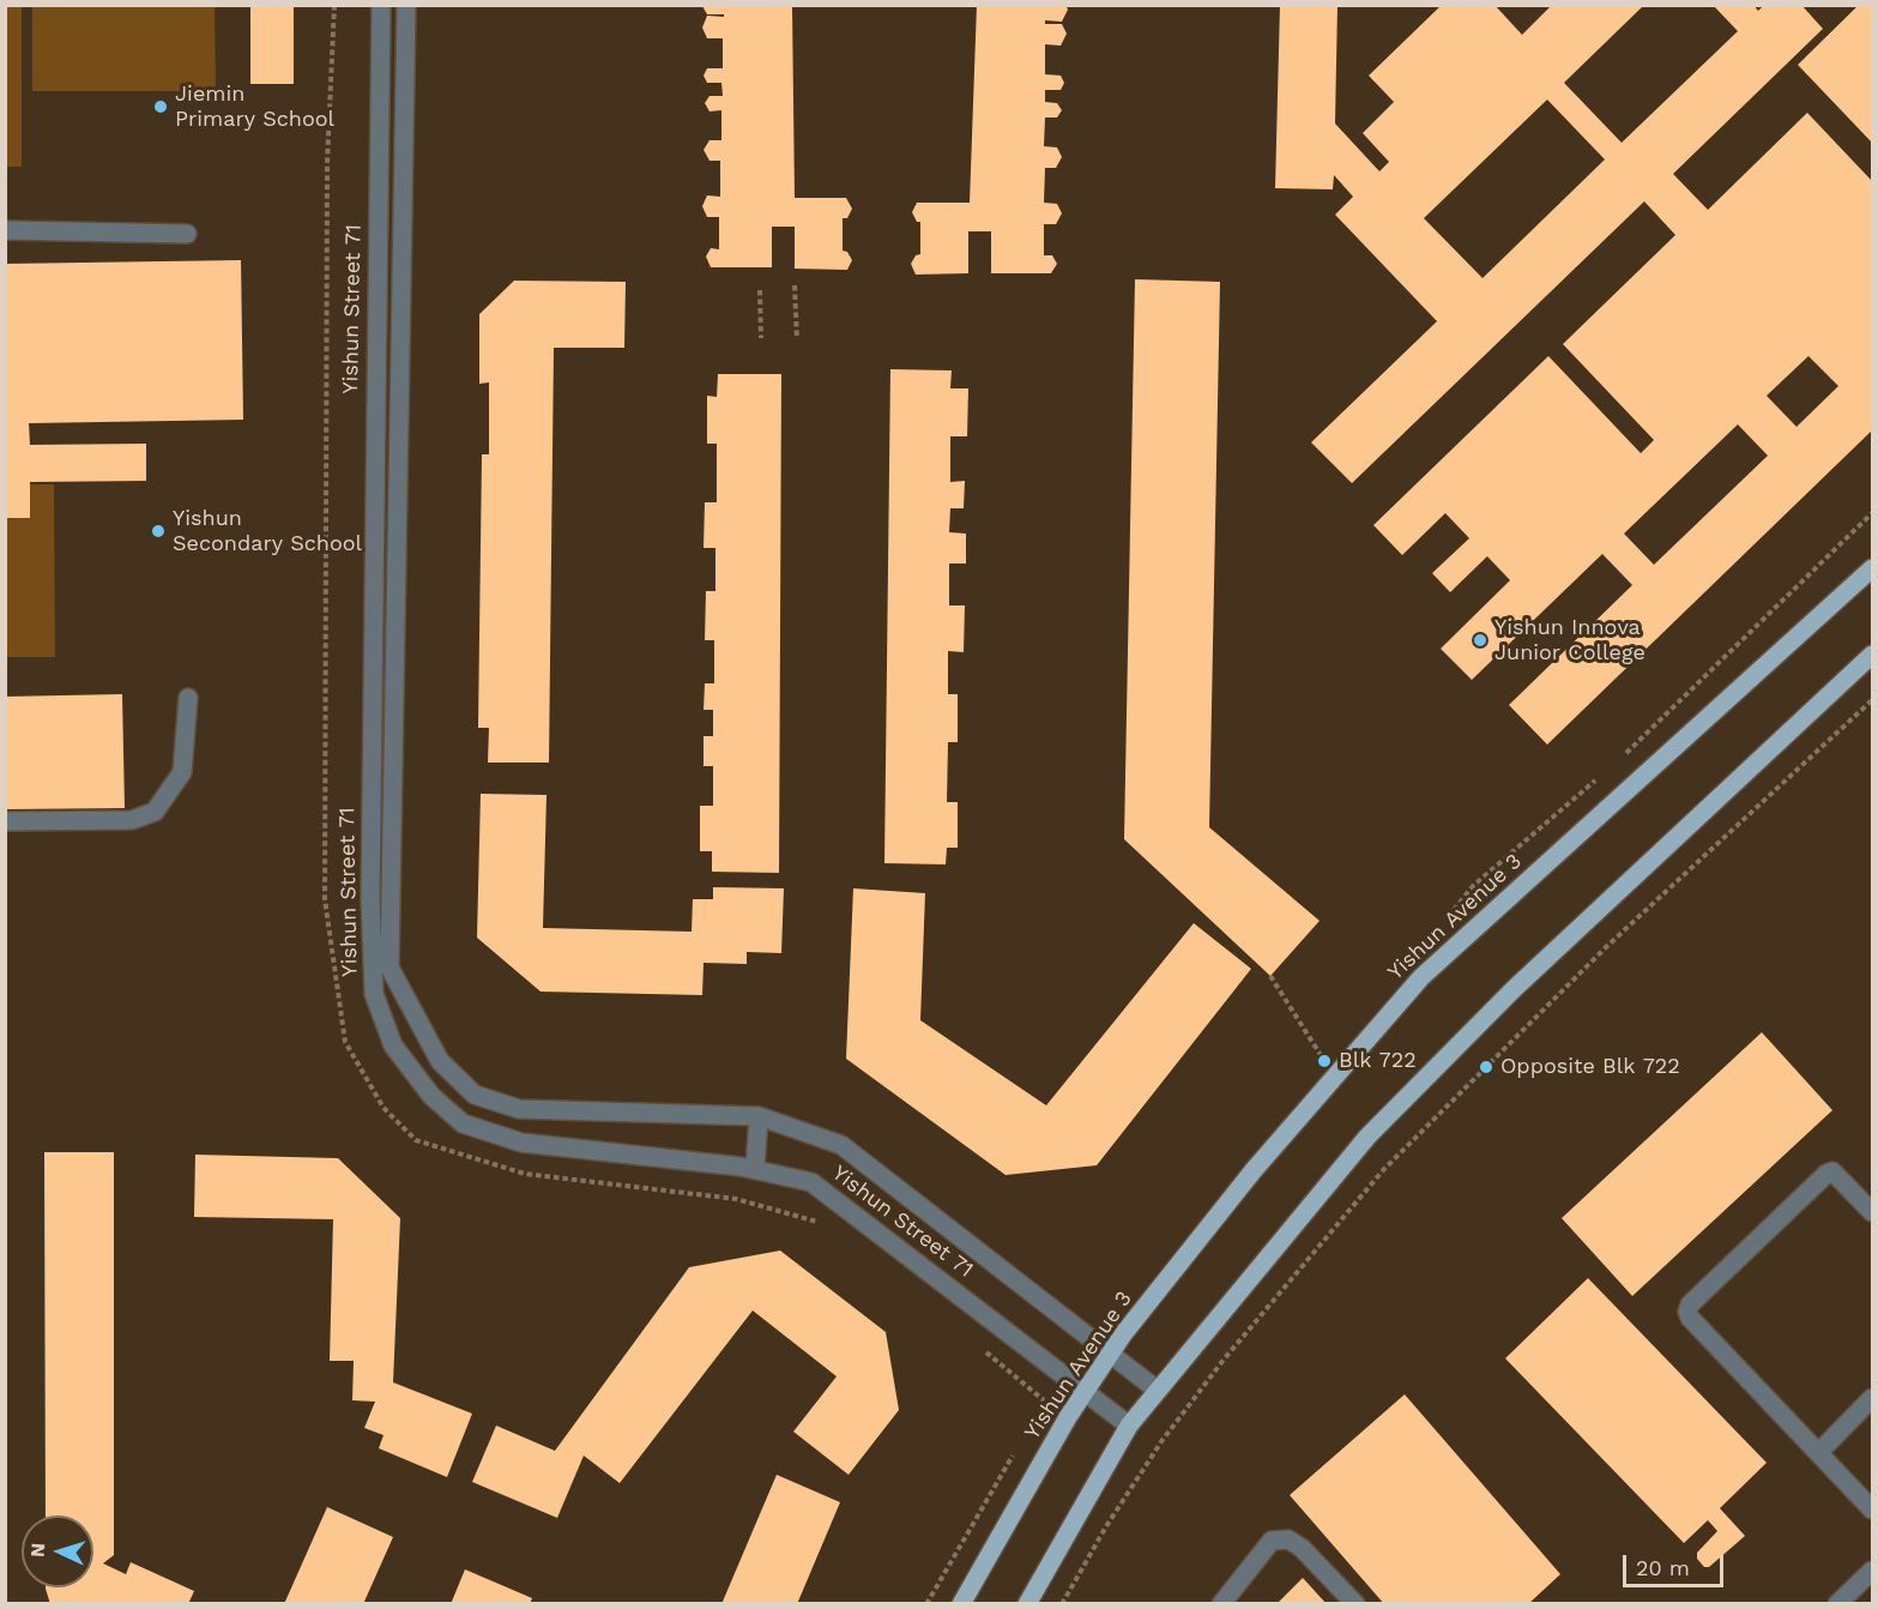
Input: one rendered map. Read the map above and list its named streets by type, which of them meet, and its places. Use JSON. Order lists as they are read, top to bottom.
{
  "streets": {
    "main road": ["Yishun Avenue 3"],
    "street": ["Yishun Street 71"]
  },
  "crossings": [
    ["Yishun Street 71", "Yishun Avenue 3"]
  ],
  "places": [
    "Jiemin Primary School",
    "Yishun Secondary School",
    "Yishun Innova Junior College",
    "Blk 722",
    "Opposite Blk 722"
  ],
  "scale_bar": "20 m",
  "north": "left"
}
